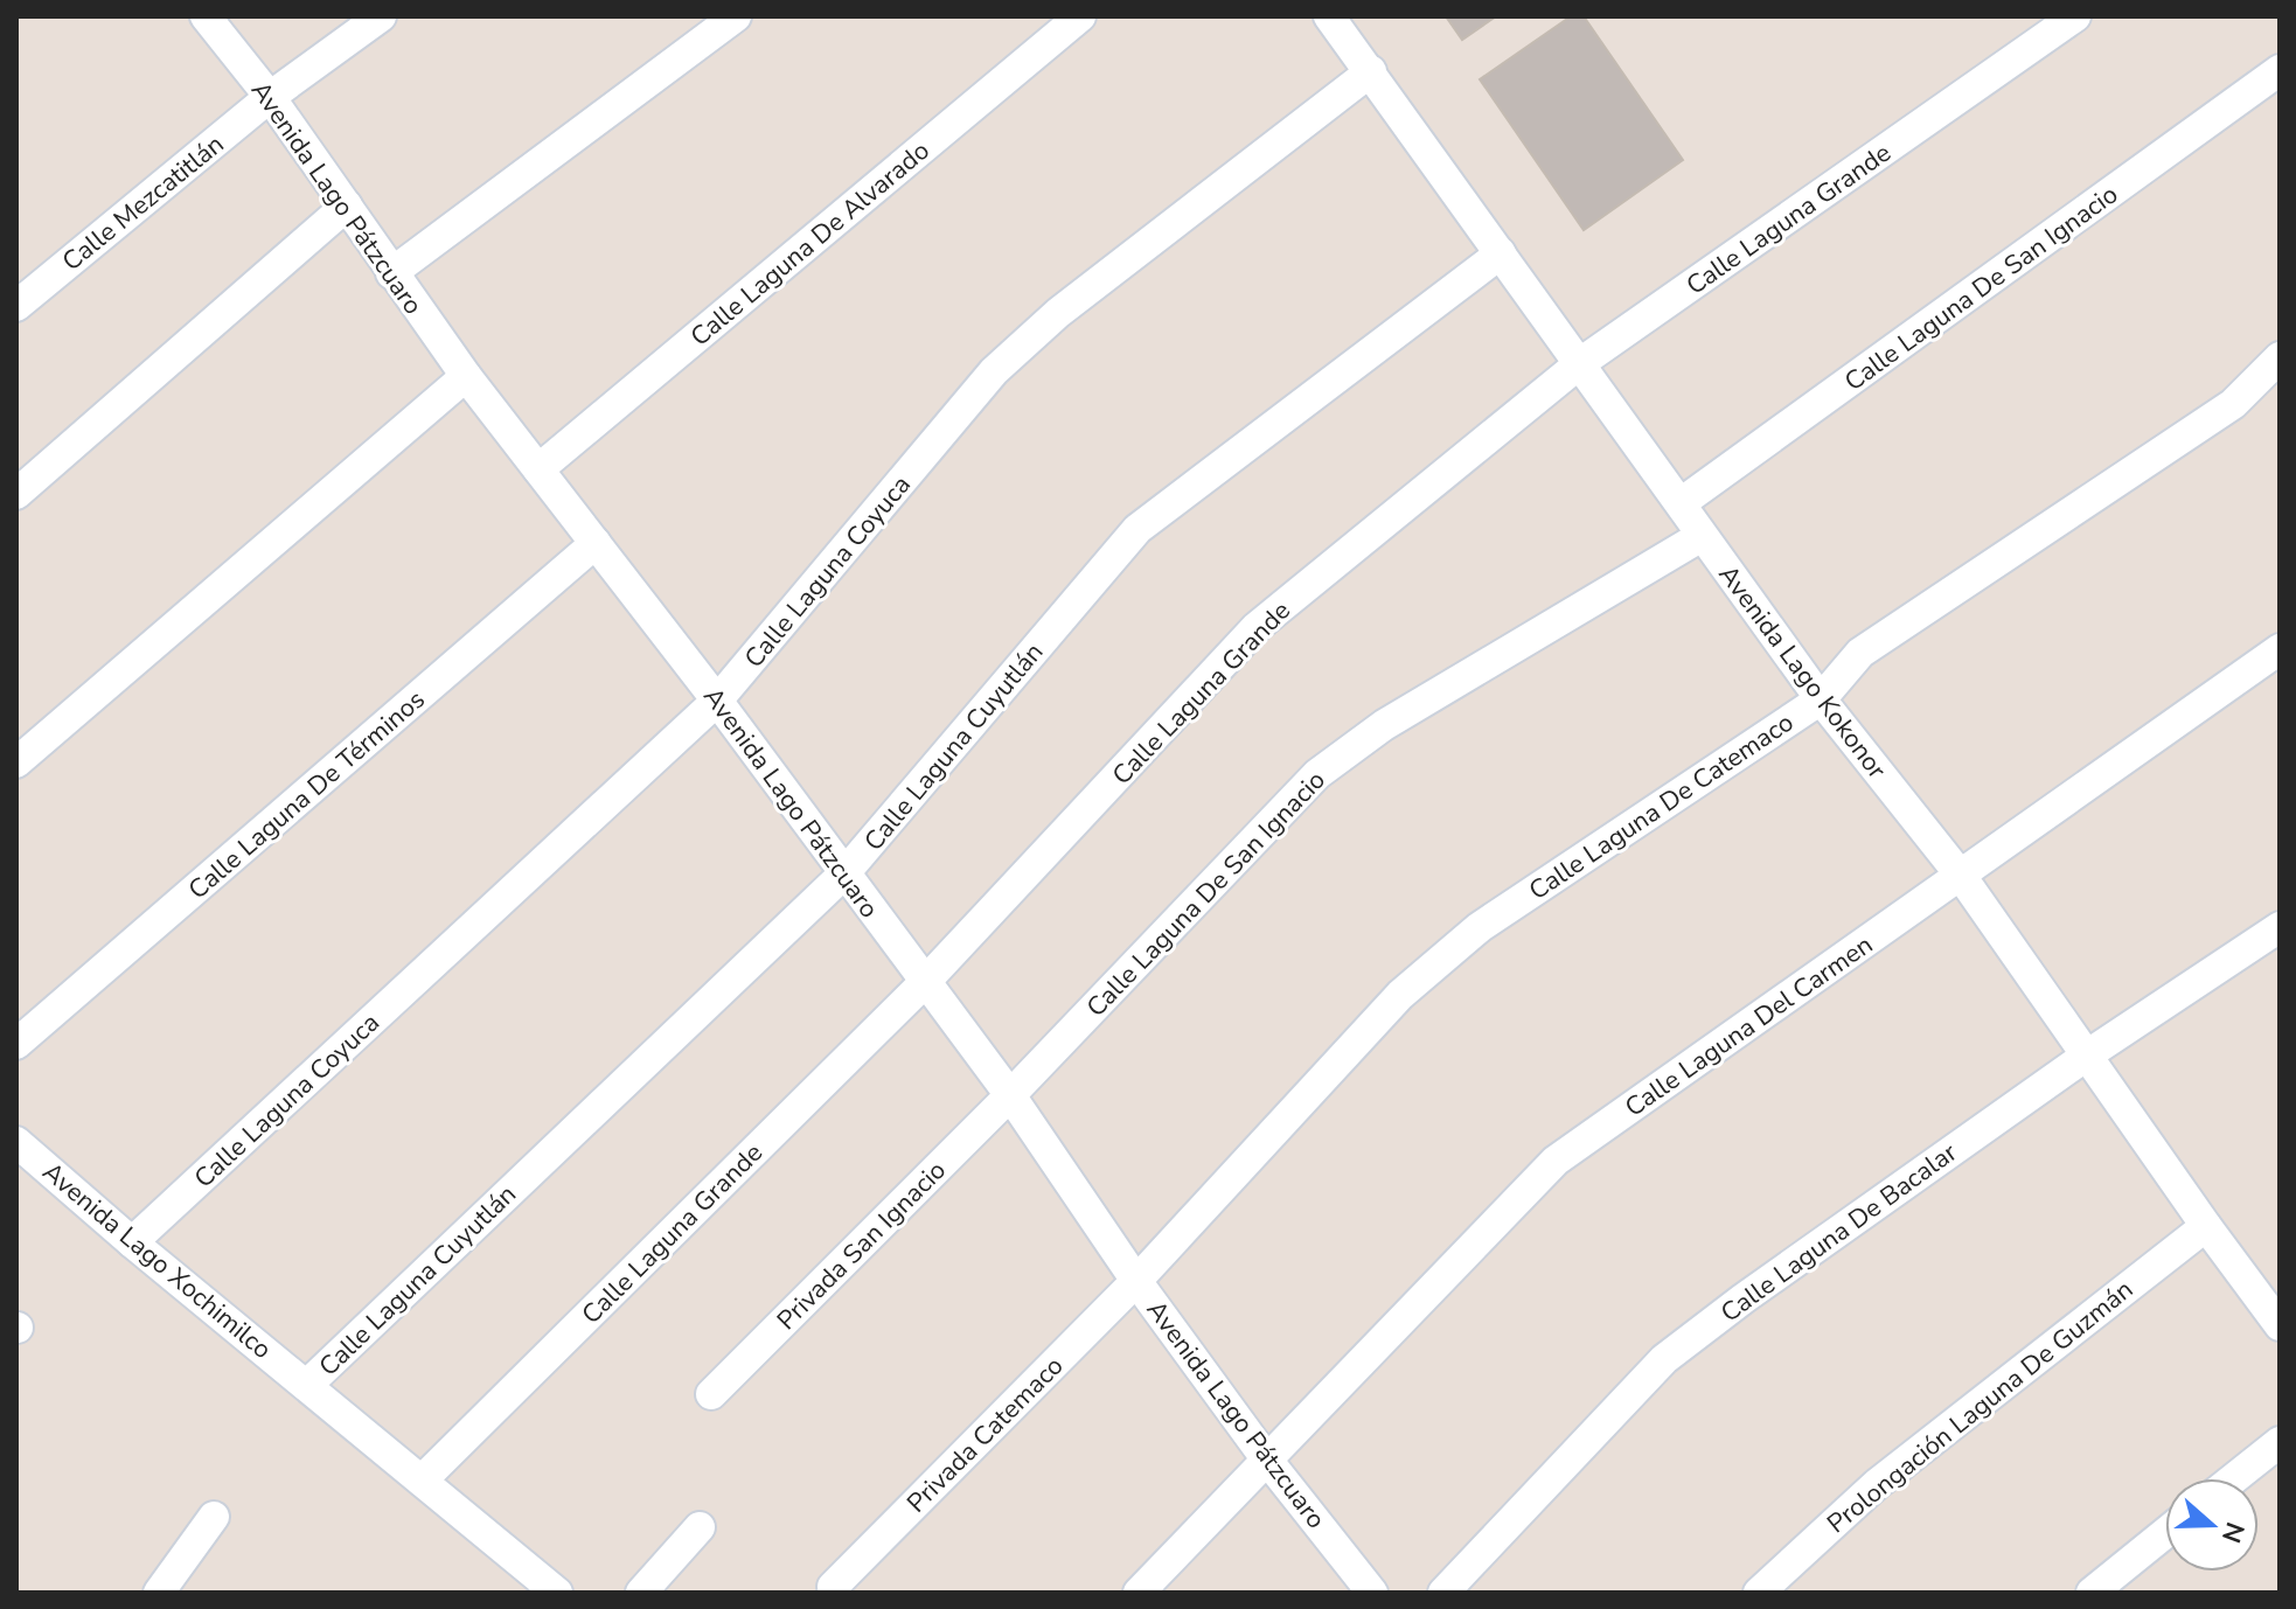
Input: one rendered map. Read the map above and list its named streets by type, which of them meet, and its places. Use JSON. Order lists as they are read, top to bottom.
{
  "streets": {
    "street": [
      "Avenida Lago Pátzcuaro",
      "Calle Mezcatitlán",
      "Calle Laguna Grande",
      "Calle Laguna De Alvarado",
      "Calle Laguna De San Ignacio",
      "Calle Laguna Coyuca",
      "Avenida Lago Kokonor",
      "Calle Laguna Cuyutlán",
      "Calle Laguna De Términos",
      "Calle Laguna De Catemaco",
      "Calle Laguna Del Carmen",
      "Calle Laguna De Bacalar",
      "Privada San Ignacio",
      "Avenida Lago Xochimilco",
      "Prolongación Laguna De Guzmán",
      "Privada Catemaco"
    ]
  },
  "crossings": [
    ["Avenida Lago Pátzcuaro", "Calle Mezcatitlán"],
    ["Avenida Lago Pátzcuaro", "Calle Laguna Grande"],
    ["Avenida Lago Pátzcuaro", "Calle Laguna De Alvarado"],
    ["Avenida Lago Pátzcuaro", "Calle Laguna De San Ignacio"],
    ["Avenida Lago Pátzcuaro", "Calle Laguna Coyuca"],
    ["Avenida Lago Pátzcuaro", "Calle Laguna Cuyutlán"],
    ["Avenida Lago Pátzcuaro", "Calle Laguna De Términos"],
    ["Avenida Lago Pátzcuaro", "Calle Laguna De Catemaco"],
    ["Avenida Lago Pátzcuaro", "Calle Laguna Del Carmen"],
    ["Avenida Lago Pátzcuaro", "Privada San Ignacio"],
    ["Avenida Lago Pátzcuaro", "Privada Catemaco"],
    ["Calle Laguna Grande", "Avenida Lago Kokonor"],
    ["Calle Laguna Grande", "Avenida Lago Xochimilco"],
    ["Calle Laguna De San Ignacio", "Avenida Lago Kokonor"],
    ["Calle Laguna De San Ignacio", "Privada San Ignacio"],
    ["Calle Laguna Coyuca", "Avenida Lago Kokonor"],
    ["Calle Laguna Coyuca", "Avenida Lago Xochimilco"],
    ["Avenida Lago Kokonor", "Calle Laguna Cuyutlán"],
    ["Avenida Lago Kokonor", "Calle Laguna De Catemaco"],
    ["Avenida Lago Kokonor", "Calle Laguna Del Carmen"],
    ["Avenida Lago Kokonor", "Calle Laguna De Bacalar"],
    ["Avenida Lago Kokonor", "Prolongación Laguna De Guzmán"],
    ["Calle Laguna Cuyutlán", "Avenida Lago Xochimilco"],
    ["Calle Laguna De Catemaco", "Privada Catemaco"]
  ],
  "north": "right"
}
